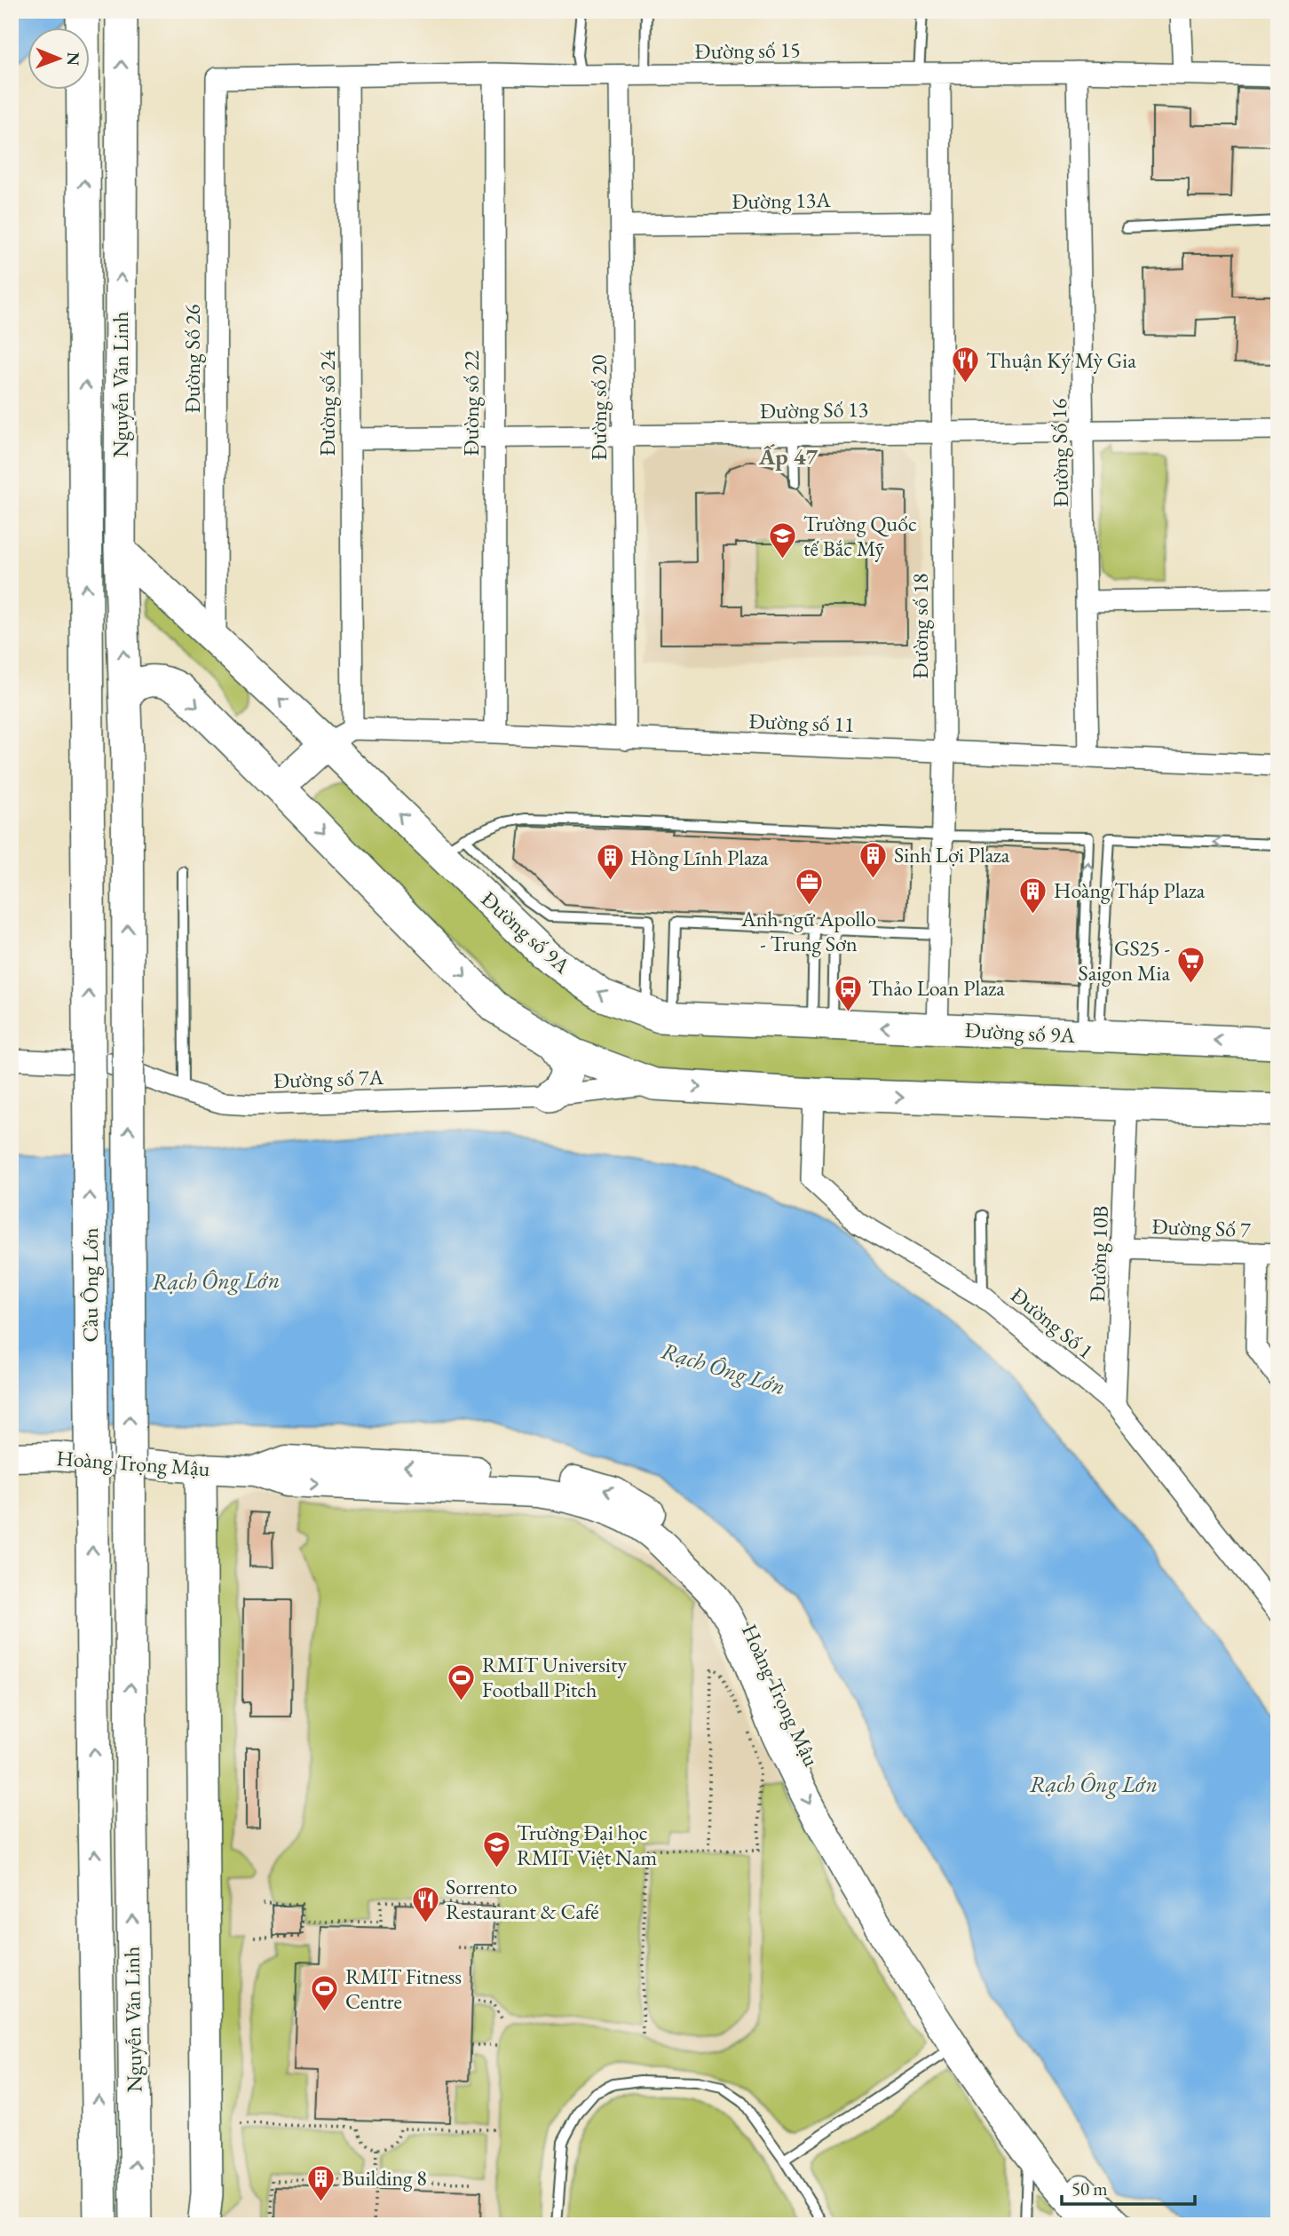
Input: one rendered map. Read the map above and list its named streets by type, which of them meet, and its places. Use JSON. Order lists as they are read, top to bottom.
{
  "streets": {
    "highway": ["Nguyễn Văn Linh", "Cầu Ông Lớn"],
    "main road": ["Đường số 9A", "Hoàng Trọng Mậu"],
    "street": [
      "Đường số 15",
      "Đường 13A",
      "Đường Số 26",
      "Đường số 24",
      "Đường số 22",
      "Đường số 20",
      "Đường Số 13",
      "Đường Số 16",
      "Đường số 18",
      "Đường số 11",
      "Đường số 7A",
      "Đường Số 7",
      "Đường 10B",
      "Đường Số 1"
    ]
  },
  "crossings": [
    ["Đường số 15", "Đường Số 26"],
    ["Đường số 15", "Đường số 24"],
    ["Đường số 15", "Đường số 22"],
    ["Đường số 15", "Đường số 20"],
    ["Đường số 15", "Đường Số 16"],
    ["Đường số 15", "Đường số 18"],
    ["Đường 13A", "Đường số 20"],
    ["Đường 13A", "Đường số 18"],
    ["Đường Số 26", "Đường số 9A"],
    ["Nguyễn Văn Linh", "Đường số 9A"],
    ["Nguyễn Văn Linh", "Cầu Ông Lớn"],
    ["Đường số 24", "Đường Số 13"],
    ["Đường số 24", "Đường số 11"],
    ["Đường số 24", "Đường số 9A"],
    ["Đường số 22", "Đường Số 13"],
    ["Đường số 22", "Đường số 11"],
    ["Đường số 20", "Đường Số 13"],
    ["Đường số 20", "Đường số 11"],
    ["Đường Số 13", "Đường Số 16"],
    ["Đường Số 13", "Đường số 18"],
    ["Đường Số 16", "Đường số 11"],
    ["Đường số 18", "Đường số 11"],
    ["Đường số 18", "Đường số 9A"],
    ["Đường số 11", "Đường số 9A"],
    ["Đường Số 7", "Đường 10B"],
    ["Đường 10B", "Đường Số 1"]
  ],
  "one_way": ["Nguyễn Văn Linh", "Cầu Ông Lớn"],
  "districts": ["Ấp 47"],
  "water": ["Rạch Ông Lớn"],
  "places": {
    "restaurant": ["Thuận Ký Mỳ Gia", "Sorrento Restaurant & Café"],
    "school or university": ["Trường Quốc tế Bắc Mỹ", "Trường Đại học RMIT Việt Nam"],
    "building": [
      "Sinh Lợi Plaza",
      "Hồng Lĩnh Plaza",
      "Hoàng Tháp Plaza",
      "Building 8"
    ],
    "office": ["Anh ngữ Apollo - Trung Sơn"],
    "supermarket": ["GS25 - Saigon Mia"],
    "bus stop": ["Thảo Loan Plaza"],
    "sports": ["RMIT University Football Pitch", "RMIT Fitness Centre"]
  },
  "scale_bar": "50 m",
  "north": "right"
}
